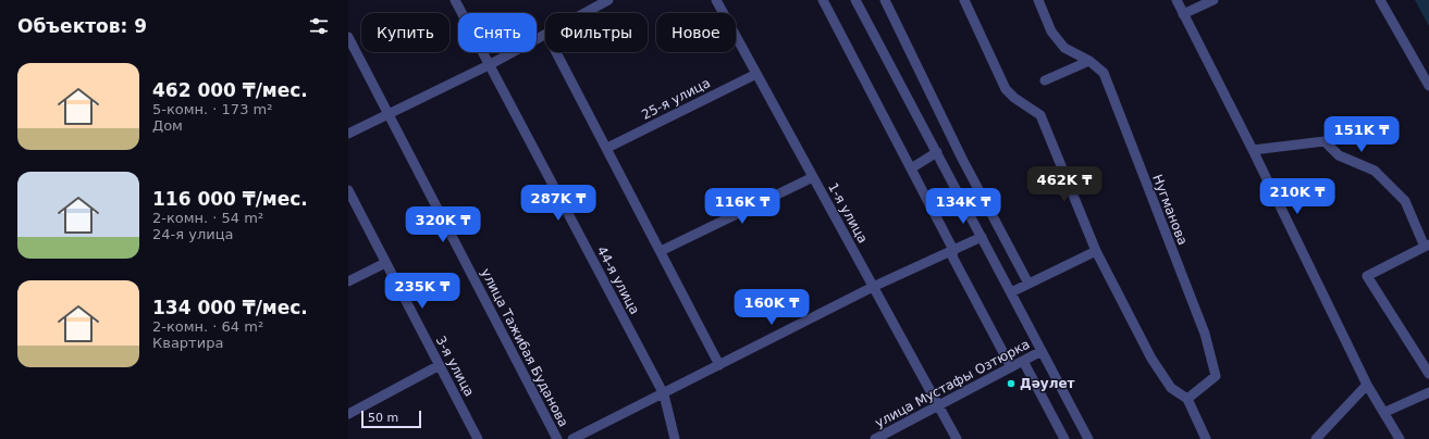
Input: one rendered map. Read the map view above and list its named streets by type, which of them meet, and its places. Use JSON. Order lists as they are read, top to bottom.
{
  "streets": {
    "street": [
      "25-я улица",
      "Нугманова",
      "1-я улица",
      "44-я улица",
      "улица Тажибая Буданова",
      "3-я улица",
      "улица Мустафы Озтюрка"
    ]
  },
  "crossings": [
    ["25-я улица", "1-я улица"],
    ["1-я улица", "улица Мустафы Озтюрка"]
  ],
  "places": ["Дәулет"],
  "scale_bar": "50 m",
  "page": {
    "heading": "Объектов: 9",
    "chip": [
      "Купить",
      "Снять",
      "Фильтры",
      "Новое"
    ],
    "list": [
      {
        "name": "462 000 ₸/мес.",
        "note": "5-комн. · 173 m² · Дом"
      },
      {
        "name": "116 000 ₸/мес.",
        "note": "2-комн. · 54 m² · 24-я улица"
      },
      {
        "name": "134 000 ₸/мес.",
        "note": "2-комн. · 64 m² · Квартира"
      }
    ],
    "price": [
      "151K ₸",
      "462K ₸",
      "210K ₸",
      "287K ₸",
      "116K ₸",
      "134K ₸",
      "320K ₸",
      "235K ₸",
      "160K ₸"
    ],
    "scale": "50 m"
  }
}
